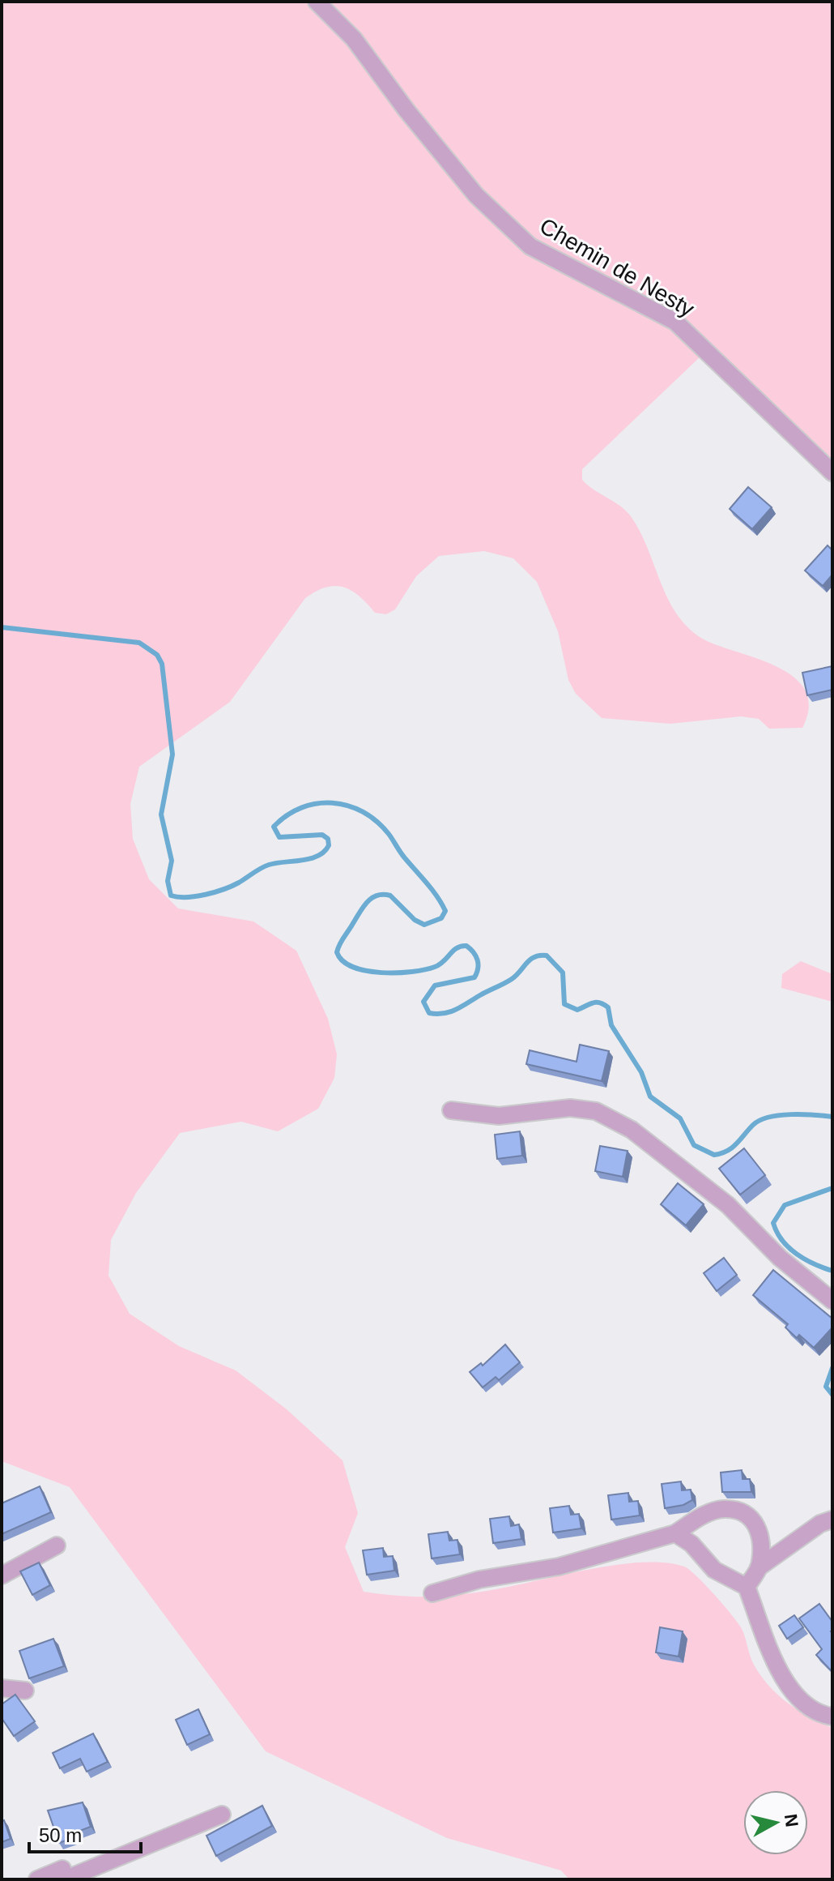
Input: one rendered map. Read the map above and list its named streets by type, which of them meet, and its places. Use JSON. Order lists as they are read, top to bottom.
{
  "streets": {
    "street": ["Chemin de Nesty"]
  },
  "scale_bar": "50 m",
  "north": "right"
}
